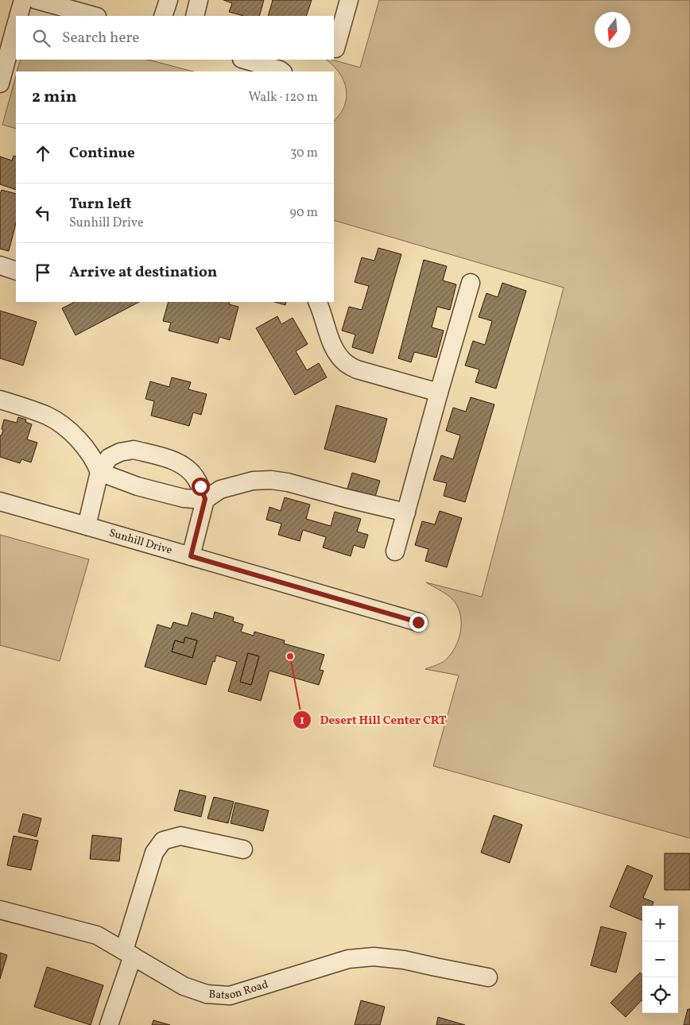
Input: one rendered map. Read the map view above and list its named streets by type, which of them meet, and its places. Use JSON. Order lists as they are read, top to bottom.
{
  "streets": {
    "street": ["Sunhill Drive", "Batson Road"]
  },
  "places": ["Desert Hill Center CRT"],
  "north": "bottom",
  "page": {
    "search": "Search here",
    "heading": ["2 min", "Walk · 120 m"],
    "list": [
      ["Continue", "30 m"],
      ["Turn left", "Sunhill Drive", "90 m"],
      "Arrive at destination"
    ],
    "map_buttons": ["+", "−"]
  }
}
